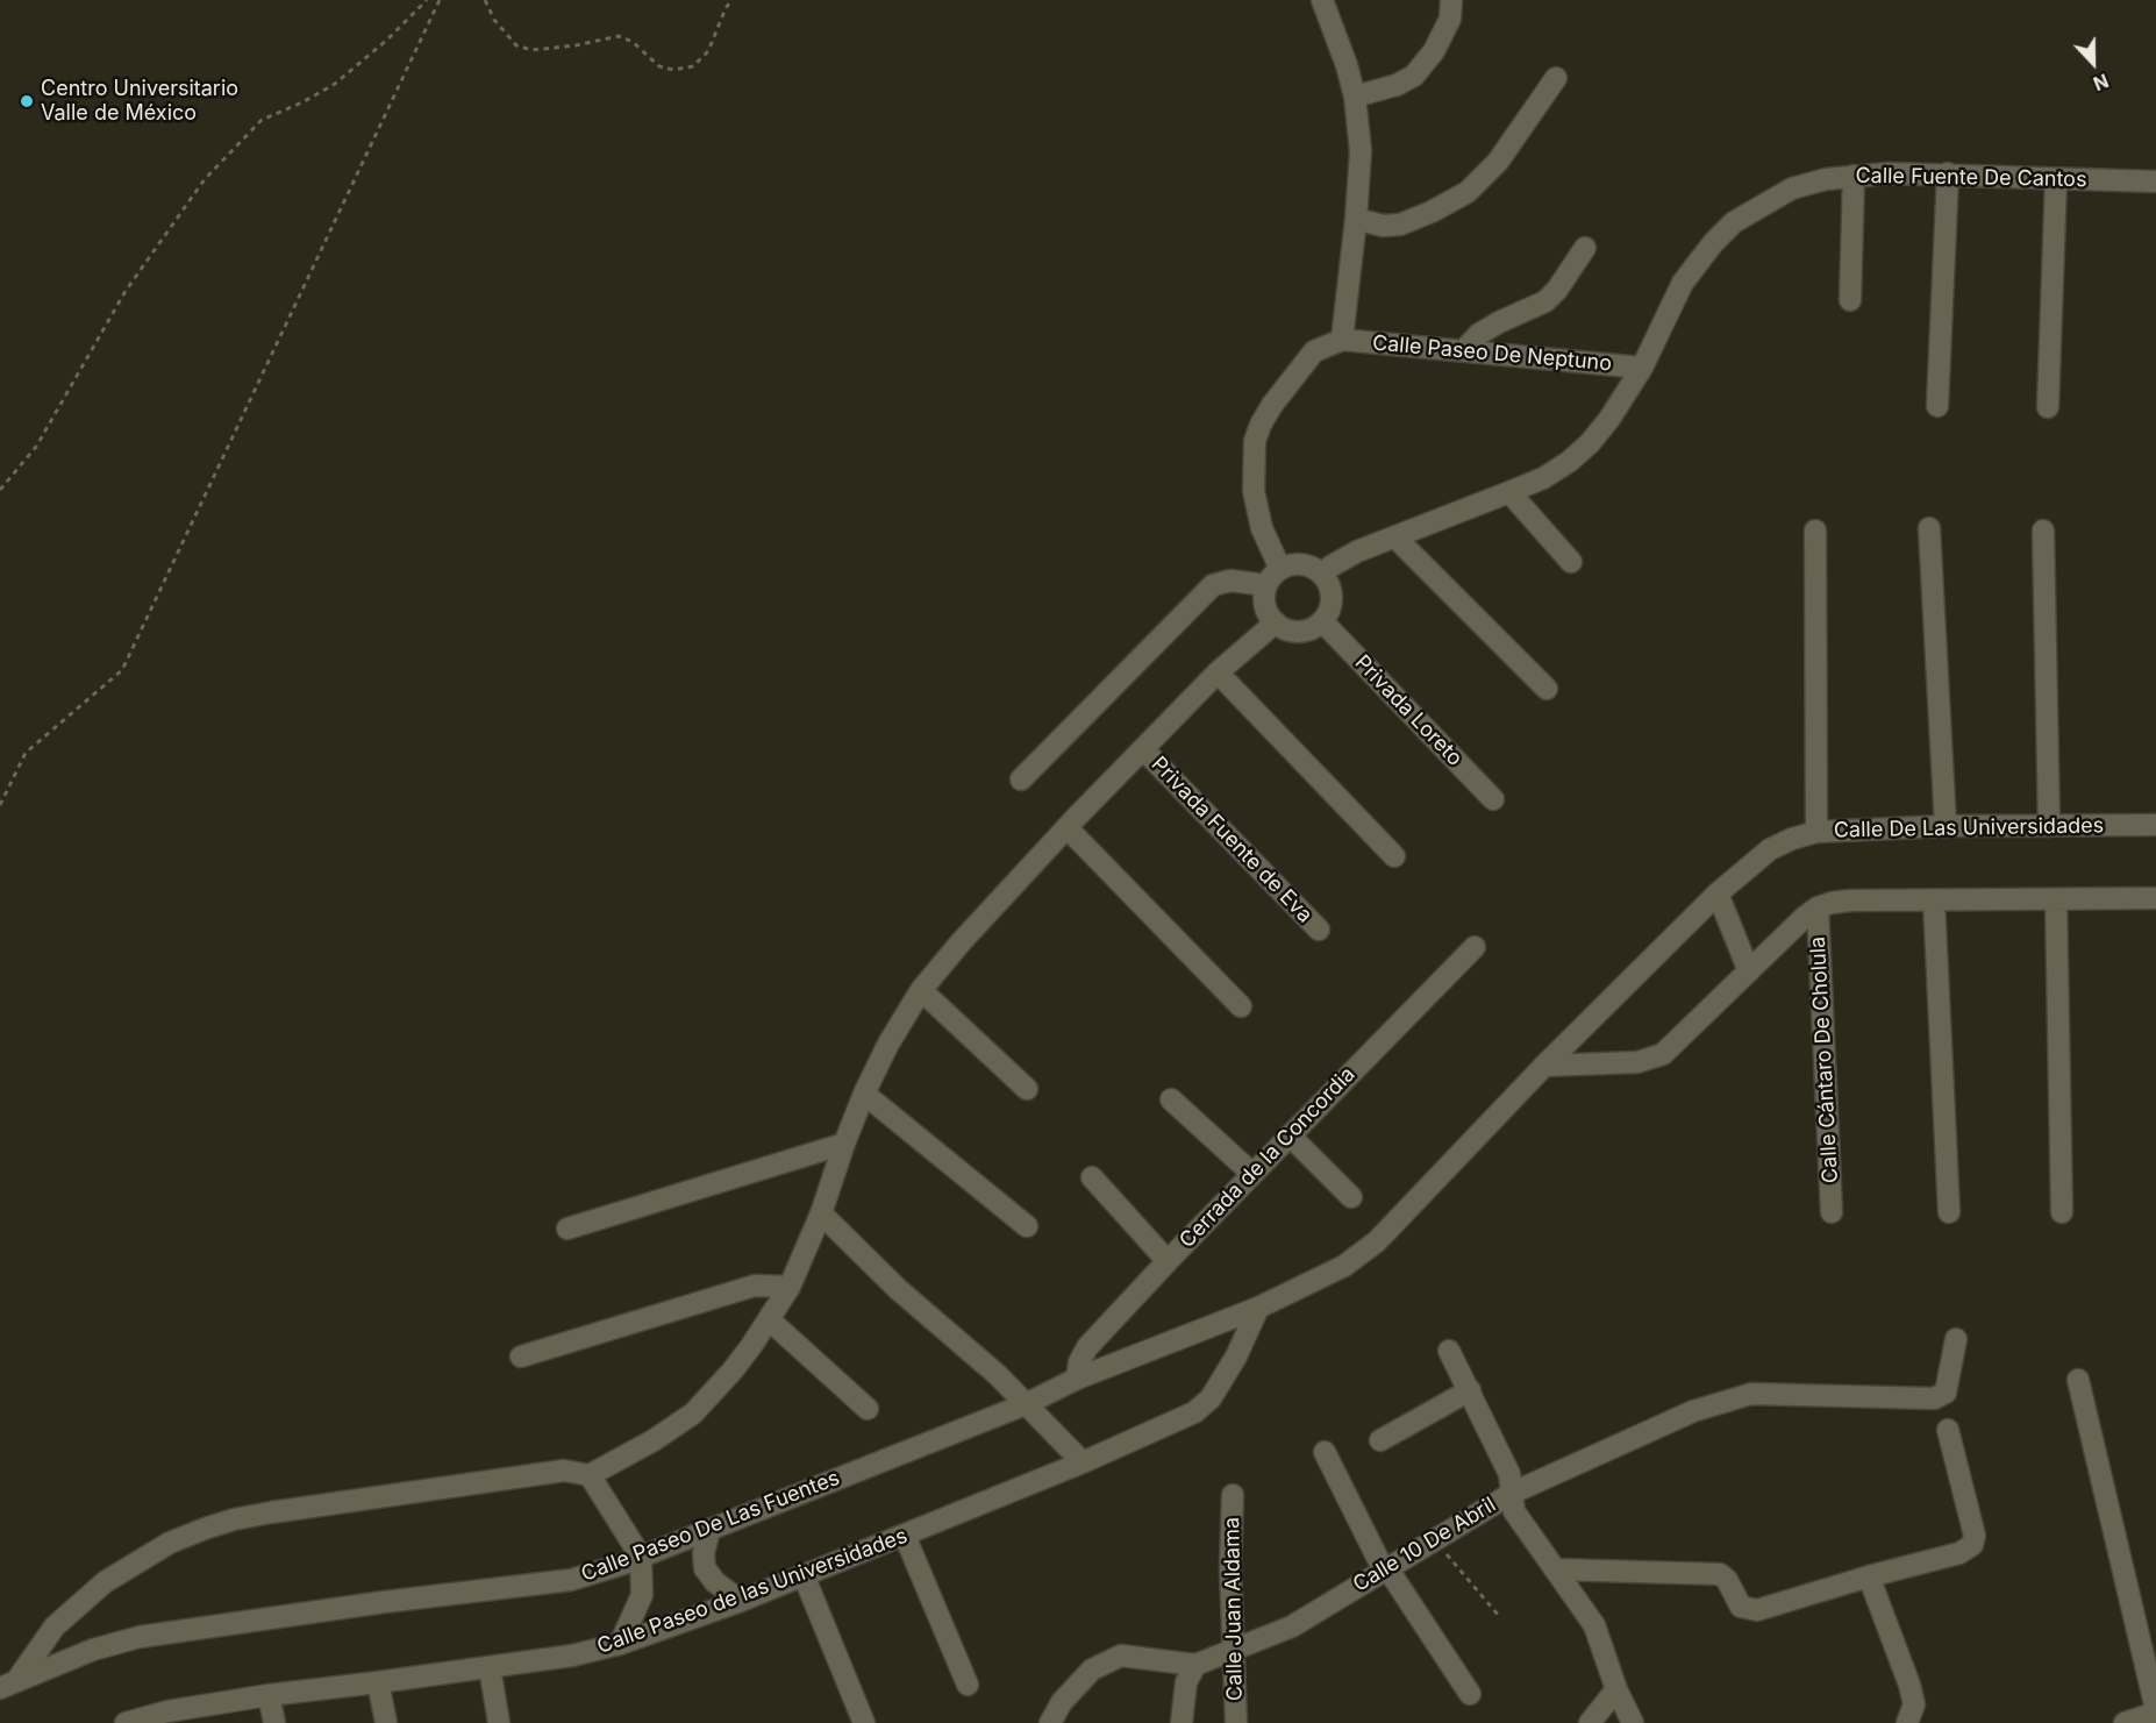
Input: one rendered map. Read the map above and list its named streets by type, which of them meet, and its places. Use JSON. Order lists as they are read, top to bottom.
{
  "streets": {
    "street": [
      "Calle Fuente De Cantos",
      "Calle Paseo De Neptuno",
      "Privada Loreto",
      "Calle De Las Universidades",
      "Privada Fuente de Eva",
      "Calle Cántaro De Cholula",
      "Cerrada de la Concordia",
      "Calle Paseo De Las Fuentes",
      "Calle 10 De Abril",
      "Calle Paseo de las Universidades",
      "Calle Juan Aldama"
    ]
  },
  "crossings": [
    ["Calle Fuente De Cantos", "Calle Paseo De Neptuno"],
    ["Calle Fuente De Cantos", "Privada Loreto"],
    ["Calle De Las Universidades", "Calle Paseo De Las Fuentes"],
    ["Cerrada de la Concordia", "Calle Paseo De Las Fuentes"],
    ["Calle Paseo De Las Fuentes", "Calle Paseo de las Universidades"],
    ["Calle 10 De Abril", "Calle Juan Aldama"]
  ],
  "places": ["Centro Universitario Valle de México"],
  "north": "bottom"
}
